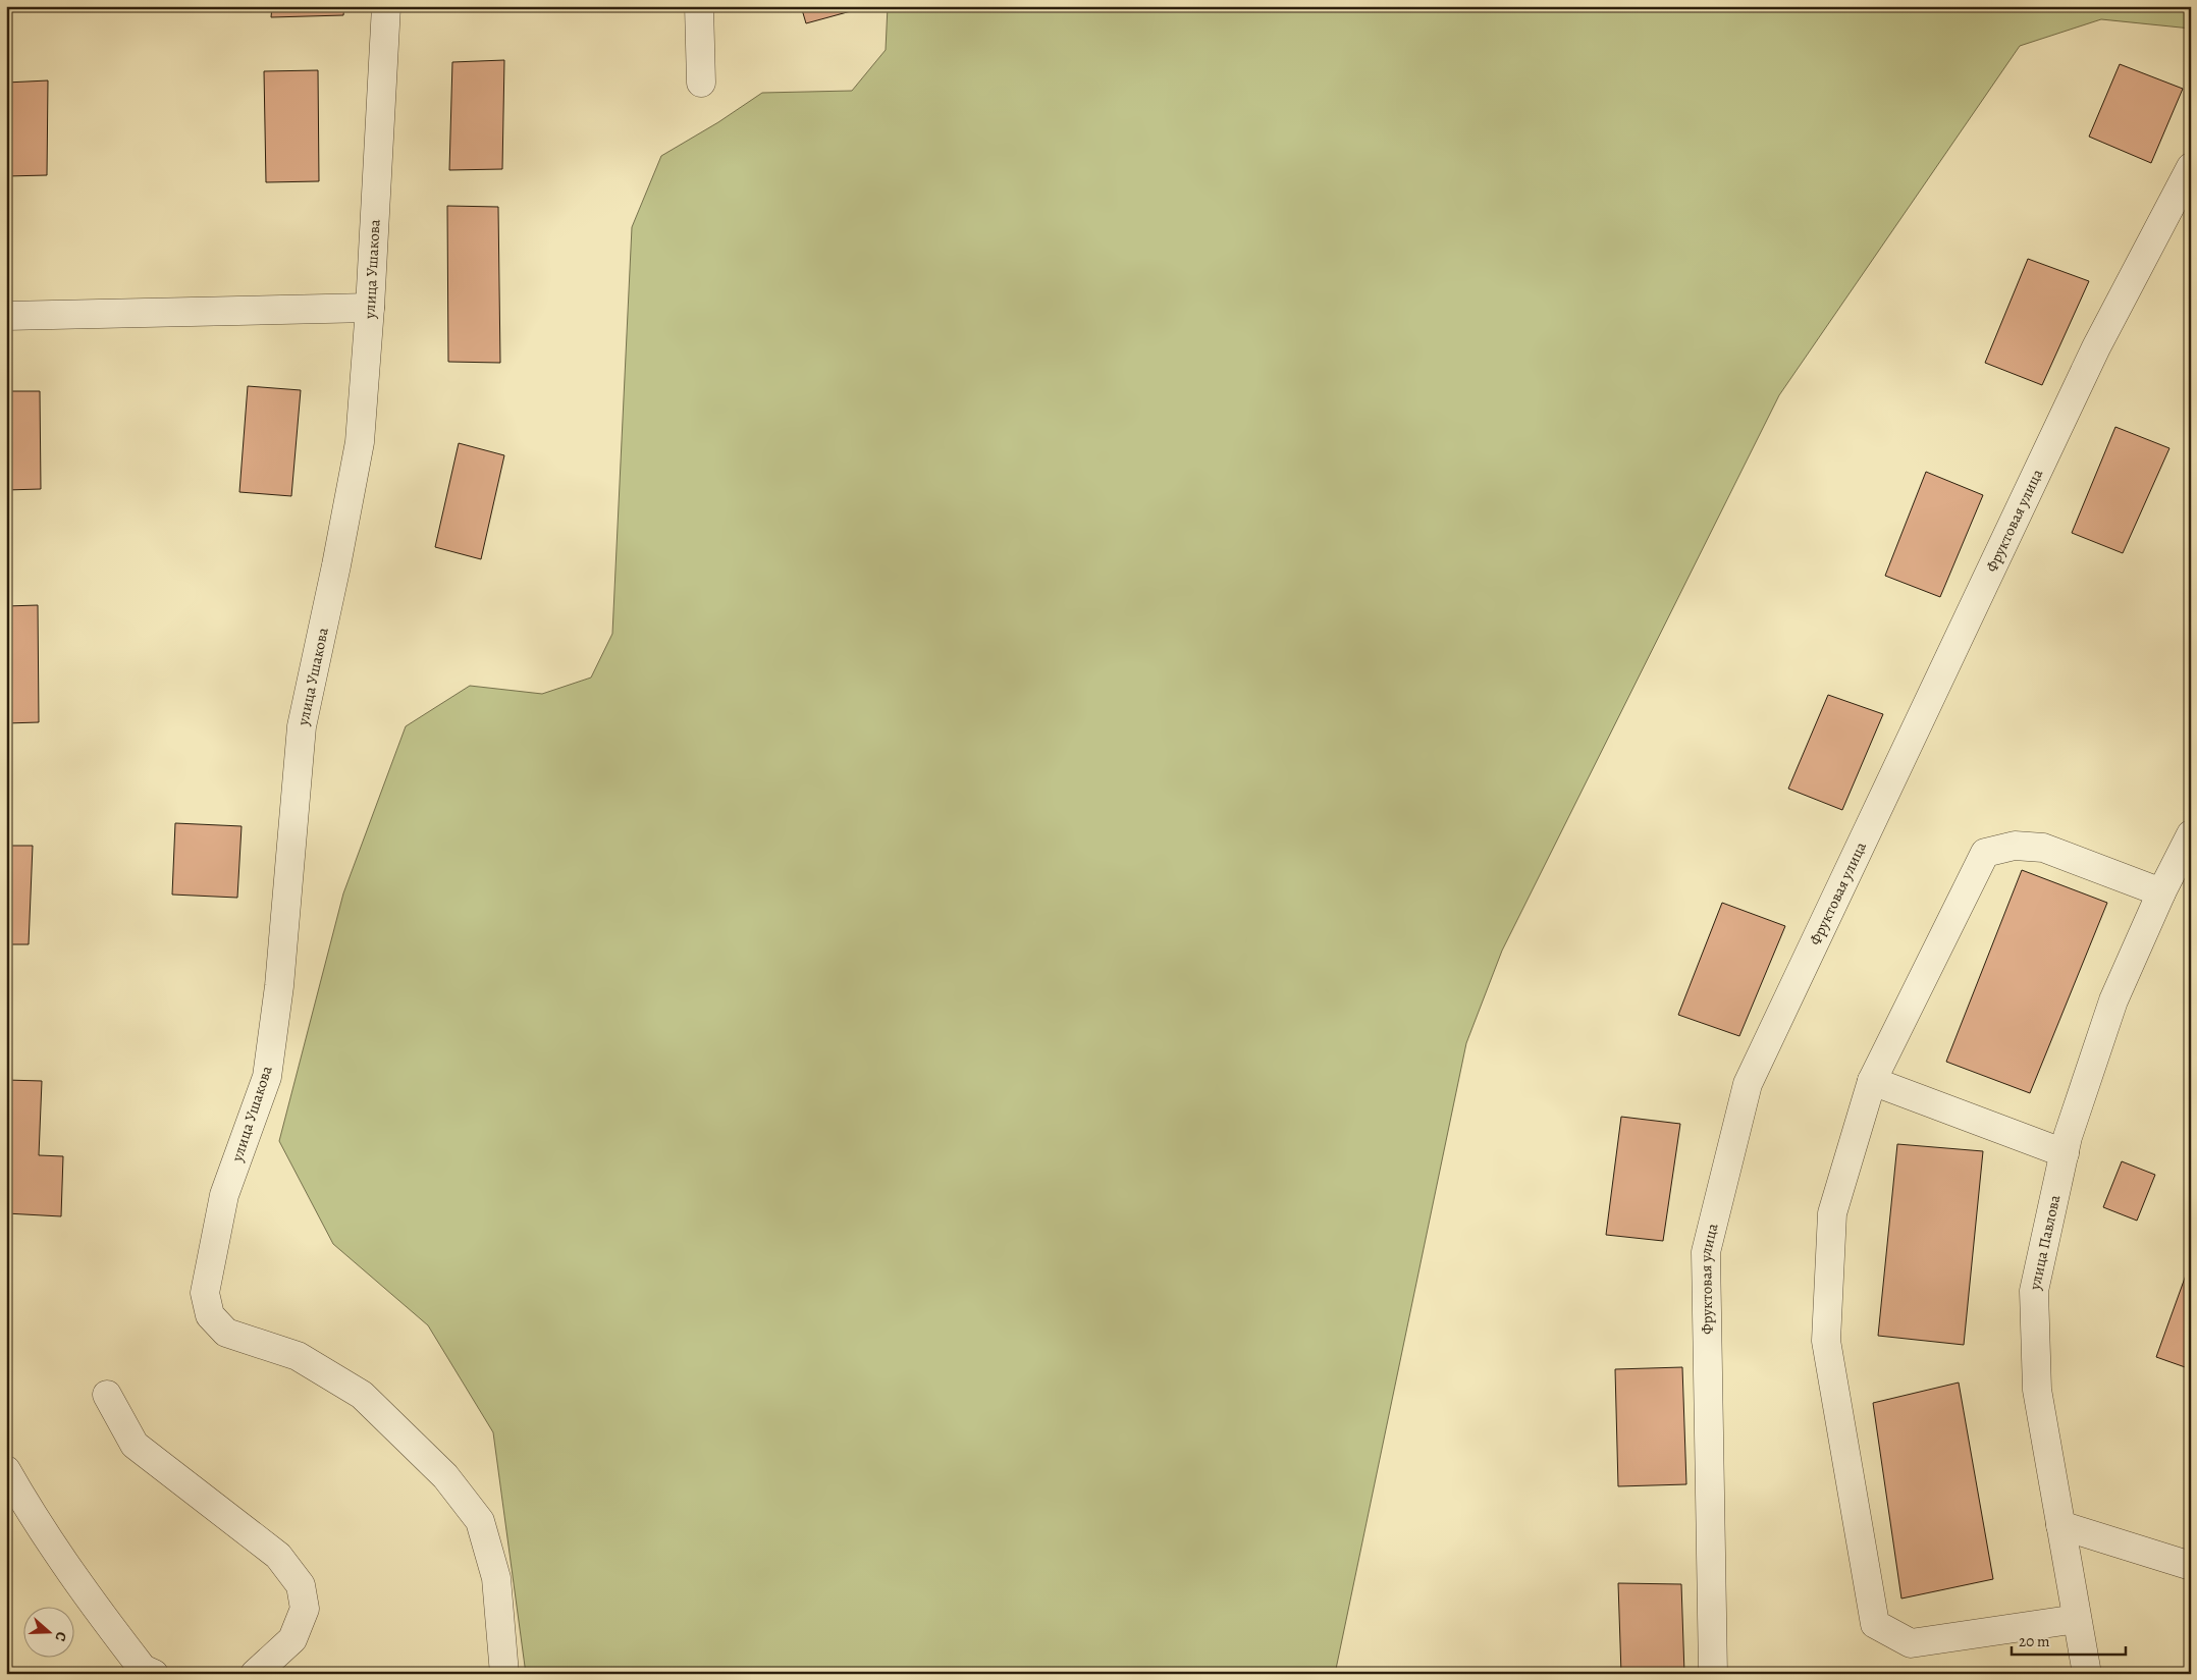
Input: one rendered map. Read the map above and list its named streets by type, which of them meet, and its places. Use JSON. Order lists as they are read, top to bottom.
{
  "streets": {
    "street": ["улица Ушакова", "Фруктовая улица", "улица Павлова"]
  },
  "scale_bar": "20 m",
  "north": "right"
}
